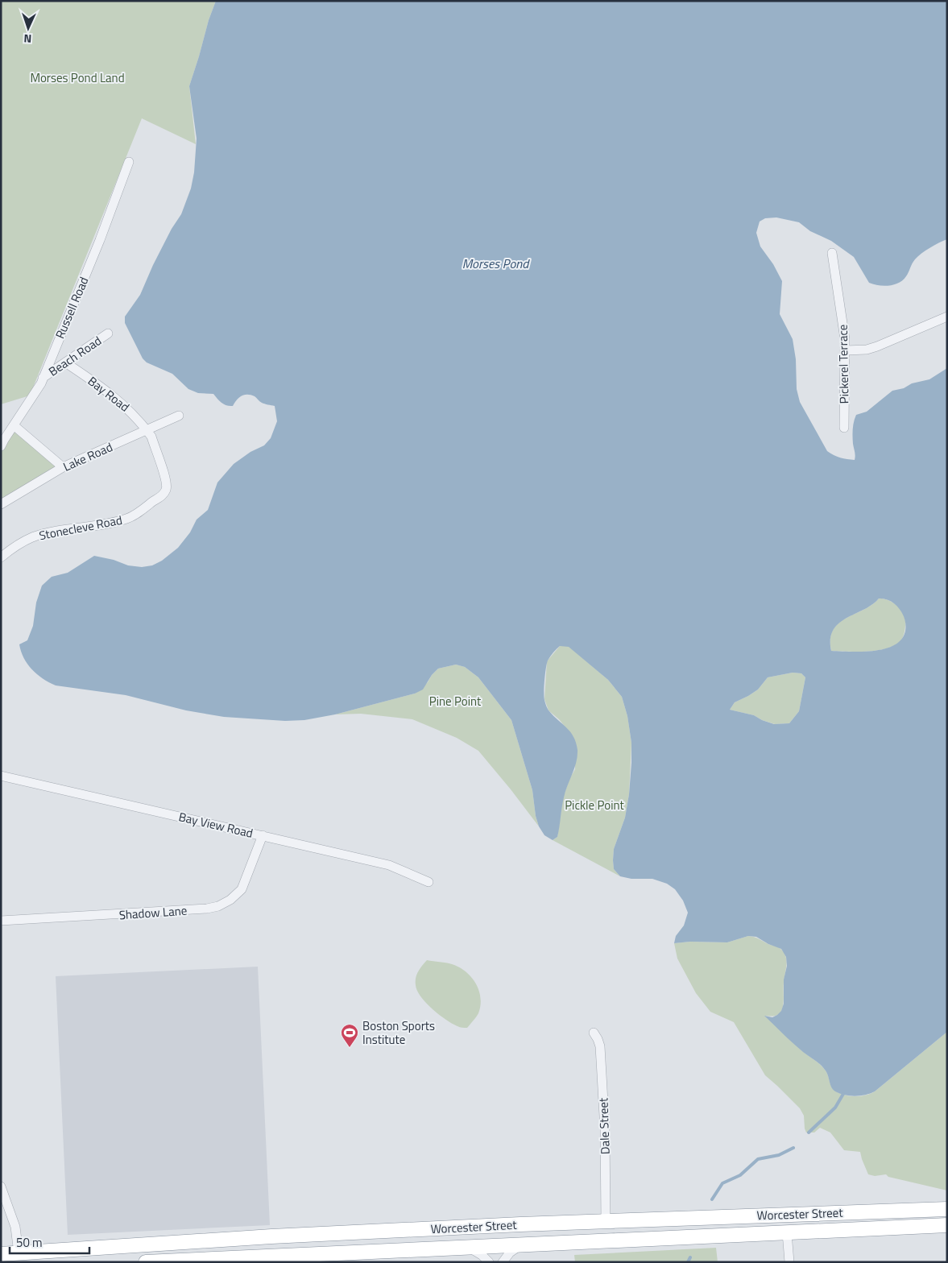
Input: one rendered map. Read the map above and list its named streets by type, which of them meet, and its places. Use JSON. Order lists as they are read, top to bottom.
{
  "streets": {
    "highway": ["Worcester Street"],
    "street": [
      "Russell Road",
      "Beach Road",
      "Pickerel Terrace",
      "Bay Road",
      "Lake Road",
      "Stonecleve Road",
      "Bay View Road",
      "Shadow Lane",
      "Dale Street"
    ]
  },
  "crossings": [
    ["Russell Road", "Beach Road"],
    ["Beach Road", "Bay Road"],
    ["Bay Road", "Lake Road"],
    ["Bay Road", "Stonecleve Road"],
    ["Lake Road", "Stonecleve Road"],
    ["Bay View Road", "Shadow Lane"],
    ["Dale Street", "Worcester Street"]
  ],
  "water": ["Morses Pond"],
  "parks": ["Morses Pond Land", "Pine Point", "Pickle Point"],
  "places": {
    "sports": ["Boston Sports Institute"]
  },
  "scale_bar": "50 m",
  "north": "bottom"
}
